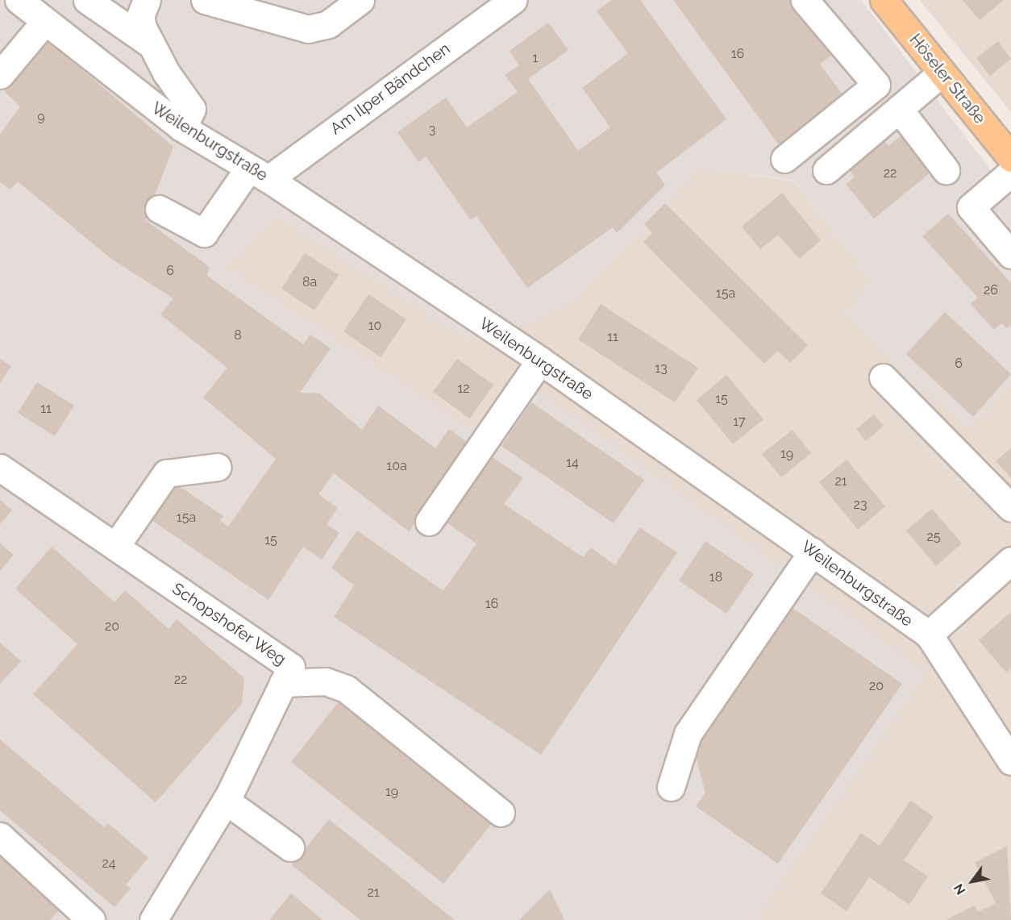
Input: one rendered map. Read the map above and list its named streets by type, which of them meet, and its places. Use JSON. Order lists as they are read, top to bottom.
{
  "streets": {
    "main road": ["Höseler Straße"],
    "street": ["Am Ilper Bändchen", "Weilenburgstraße", "Schopshofer Weg"]
  },
  "crossings": [
    ["Am Ilper Bändchen", "Weilenburgstraße"]
  ],
  "house_numbers": [
    "16",
    "1",
    "9",
    "3",
    "22",
    "6",
    "8a",
    "26",
    "15a",
    "10",
    "8",
    "11",
    "6",
    "13",
    "12",
    "15",
    "11",
    "17",
    "19",
    "14",
    "10a",
    "21",
    "23",
    "15a",
    "25",
    "15",
    "18",
    "16",
    "20",
    "22",
    "20",
    "19",
    "24",
    "21"
  ],
  "north": "bottom left"
}
